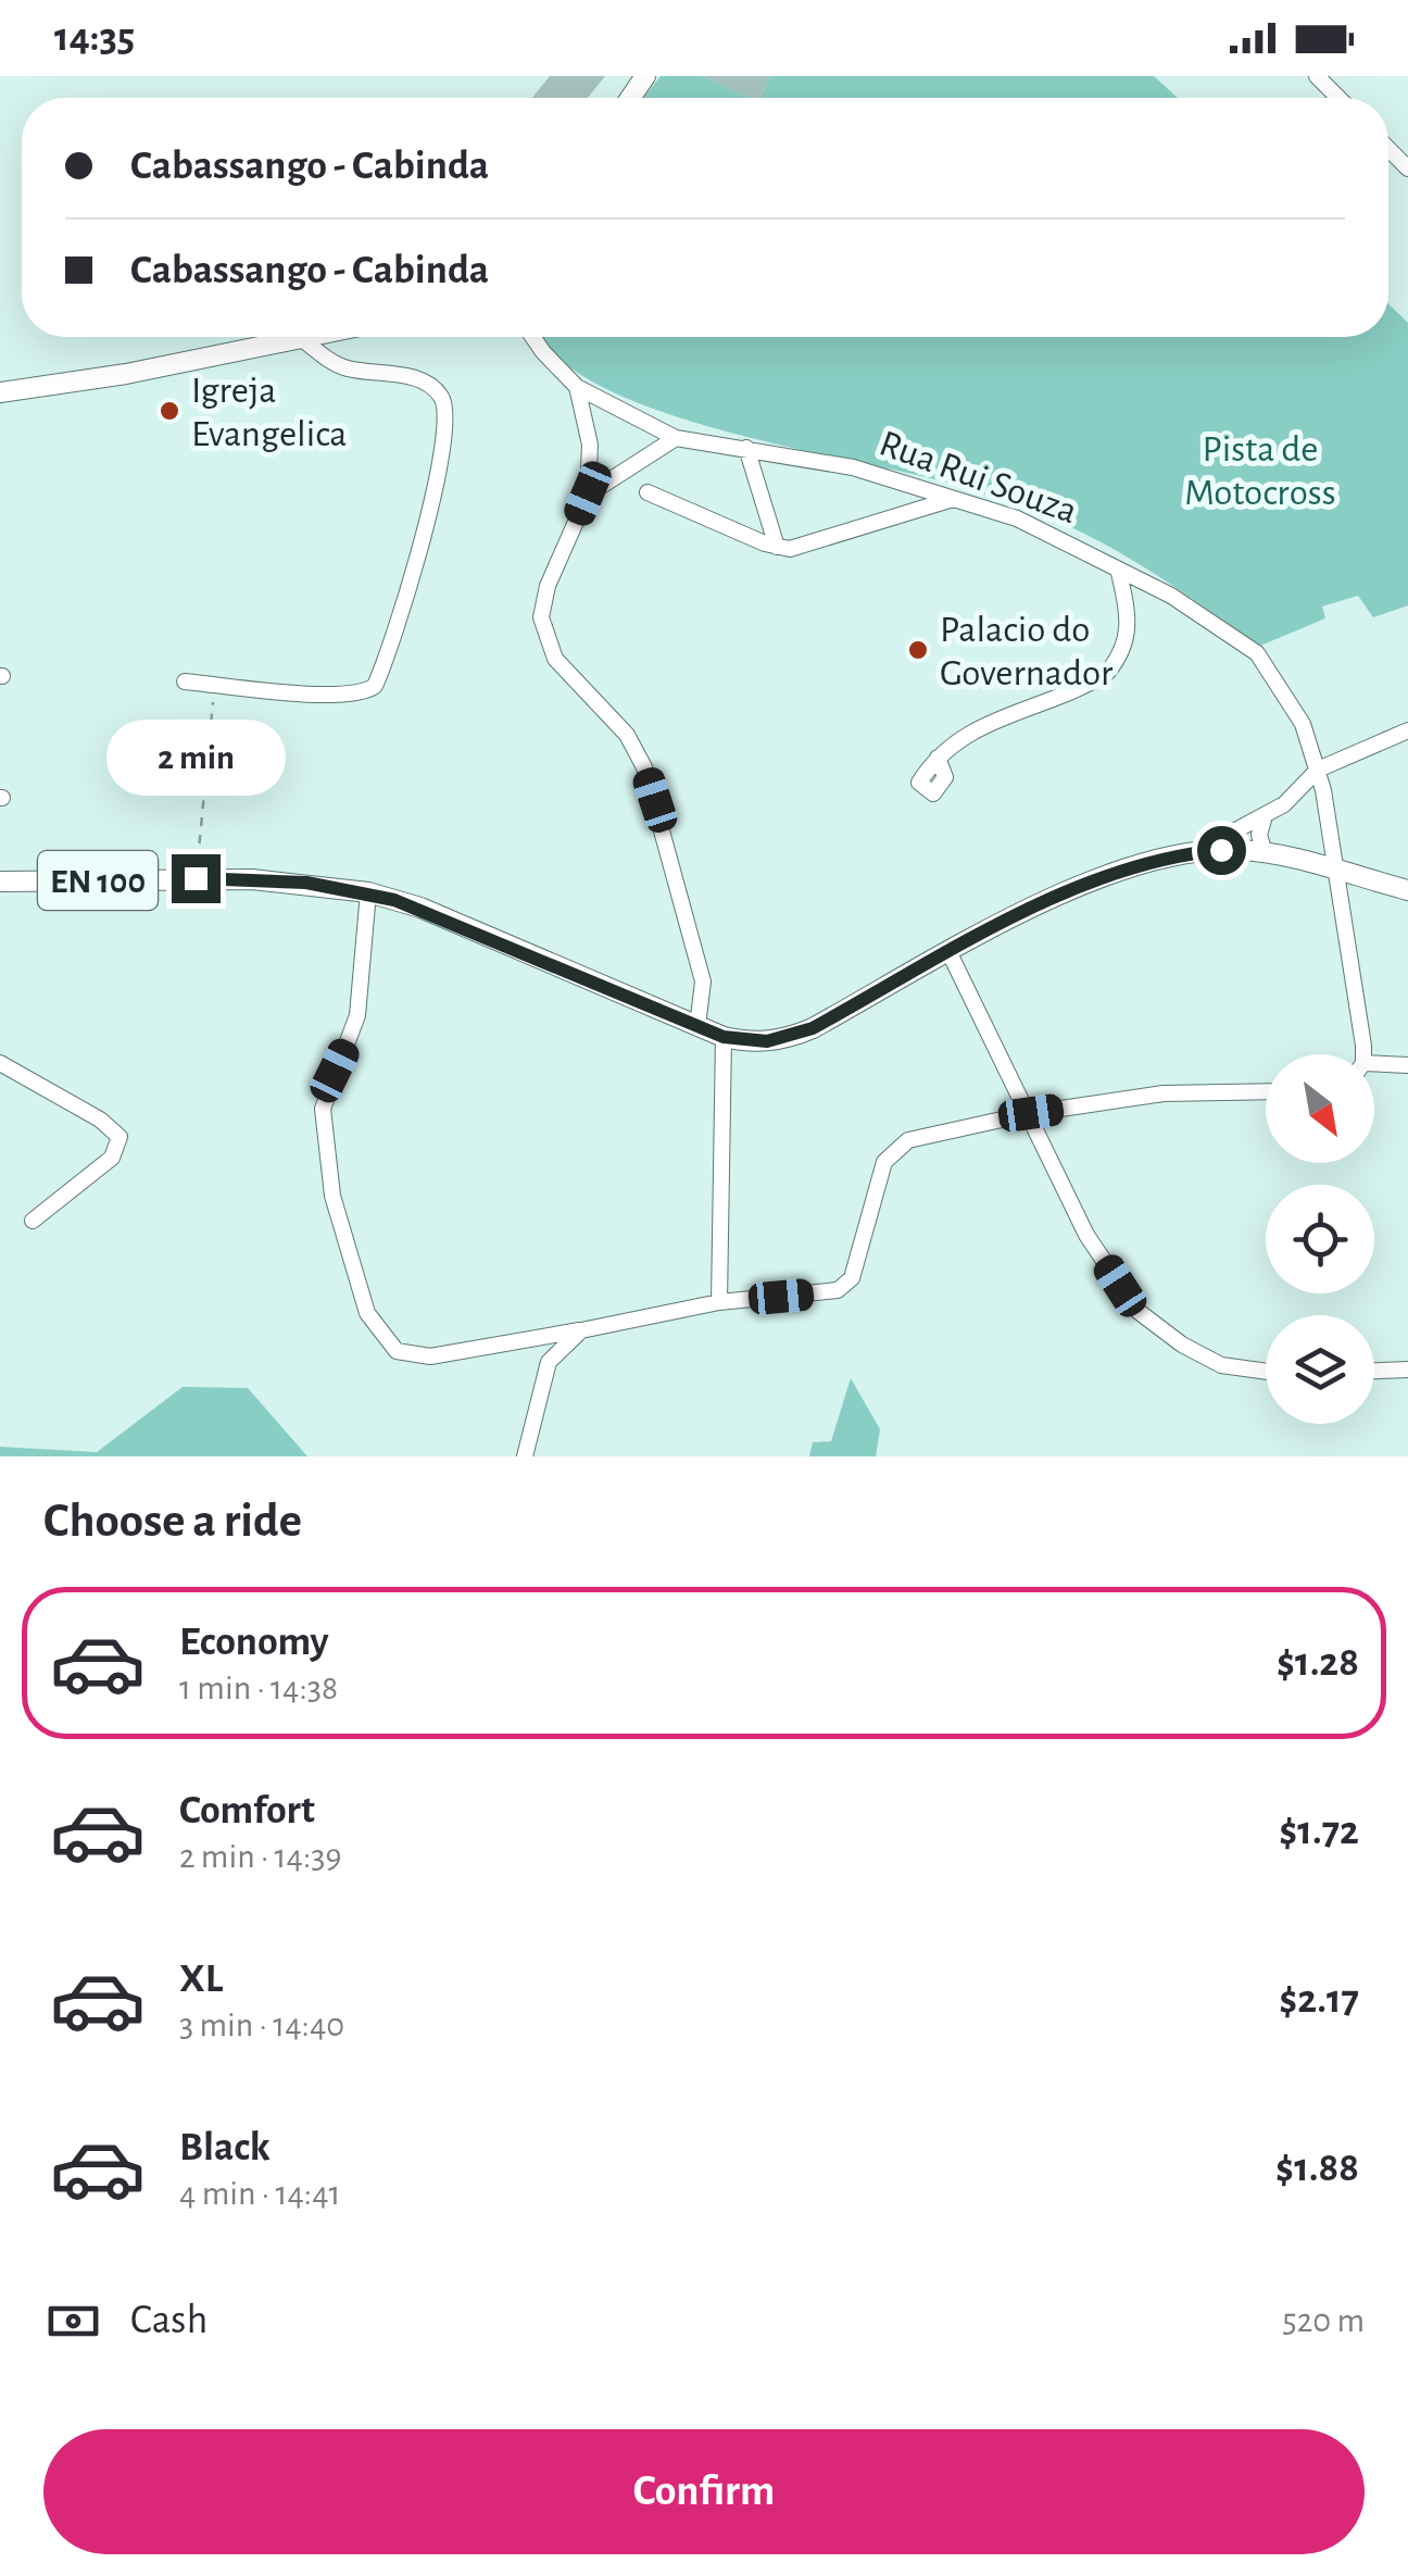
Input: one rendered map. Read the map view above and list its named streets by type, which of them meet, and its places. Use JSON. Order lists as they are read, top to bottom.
{
  "streets": {
    "main road": ["EN 100"],
    "street": ["Rua Rui Souza"]
  },
  "crossings": [
    ["Rua Rui Souza", "EN 100"]
  ],
  "parks": ["Pista de Motocross"],
  "places": ["Igreja Evangelica", "Palacio do Governador"],
  "north": "bottom right",
  "page": {
    "status": "14:35",
    "banner": ["Cabassango - Cabinda", "Cabassango - Cabinda"],
    "bubble": "2 min",
    "heading": "Choose a ride",
    "list": [
      {
        "name": "Economy",
        "note": "1 min · 14:38",
        "value": "$1.28"
      },
      {
        "name": "Comfort",
        "note": "2 min · 14:39",
        "value": "$1.72"
      },
      {
        "name": "XL",
        "note": "3 min · 14:40",
        "value": "$2.17"
      },
      {
        "name": "Black",
        "note": "4 min · 14:41",
        "value": "$1.88"
      }
    ],
    "pay": ["Cash", "520 m"],
    "buttons": "Confirm"
  }
}
